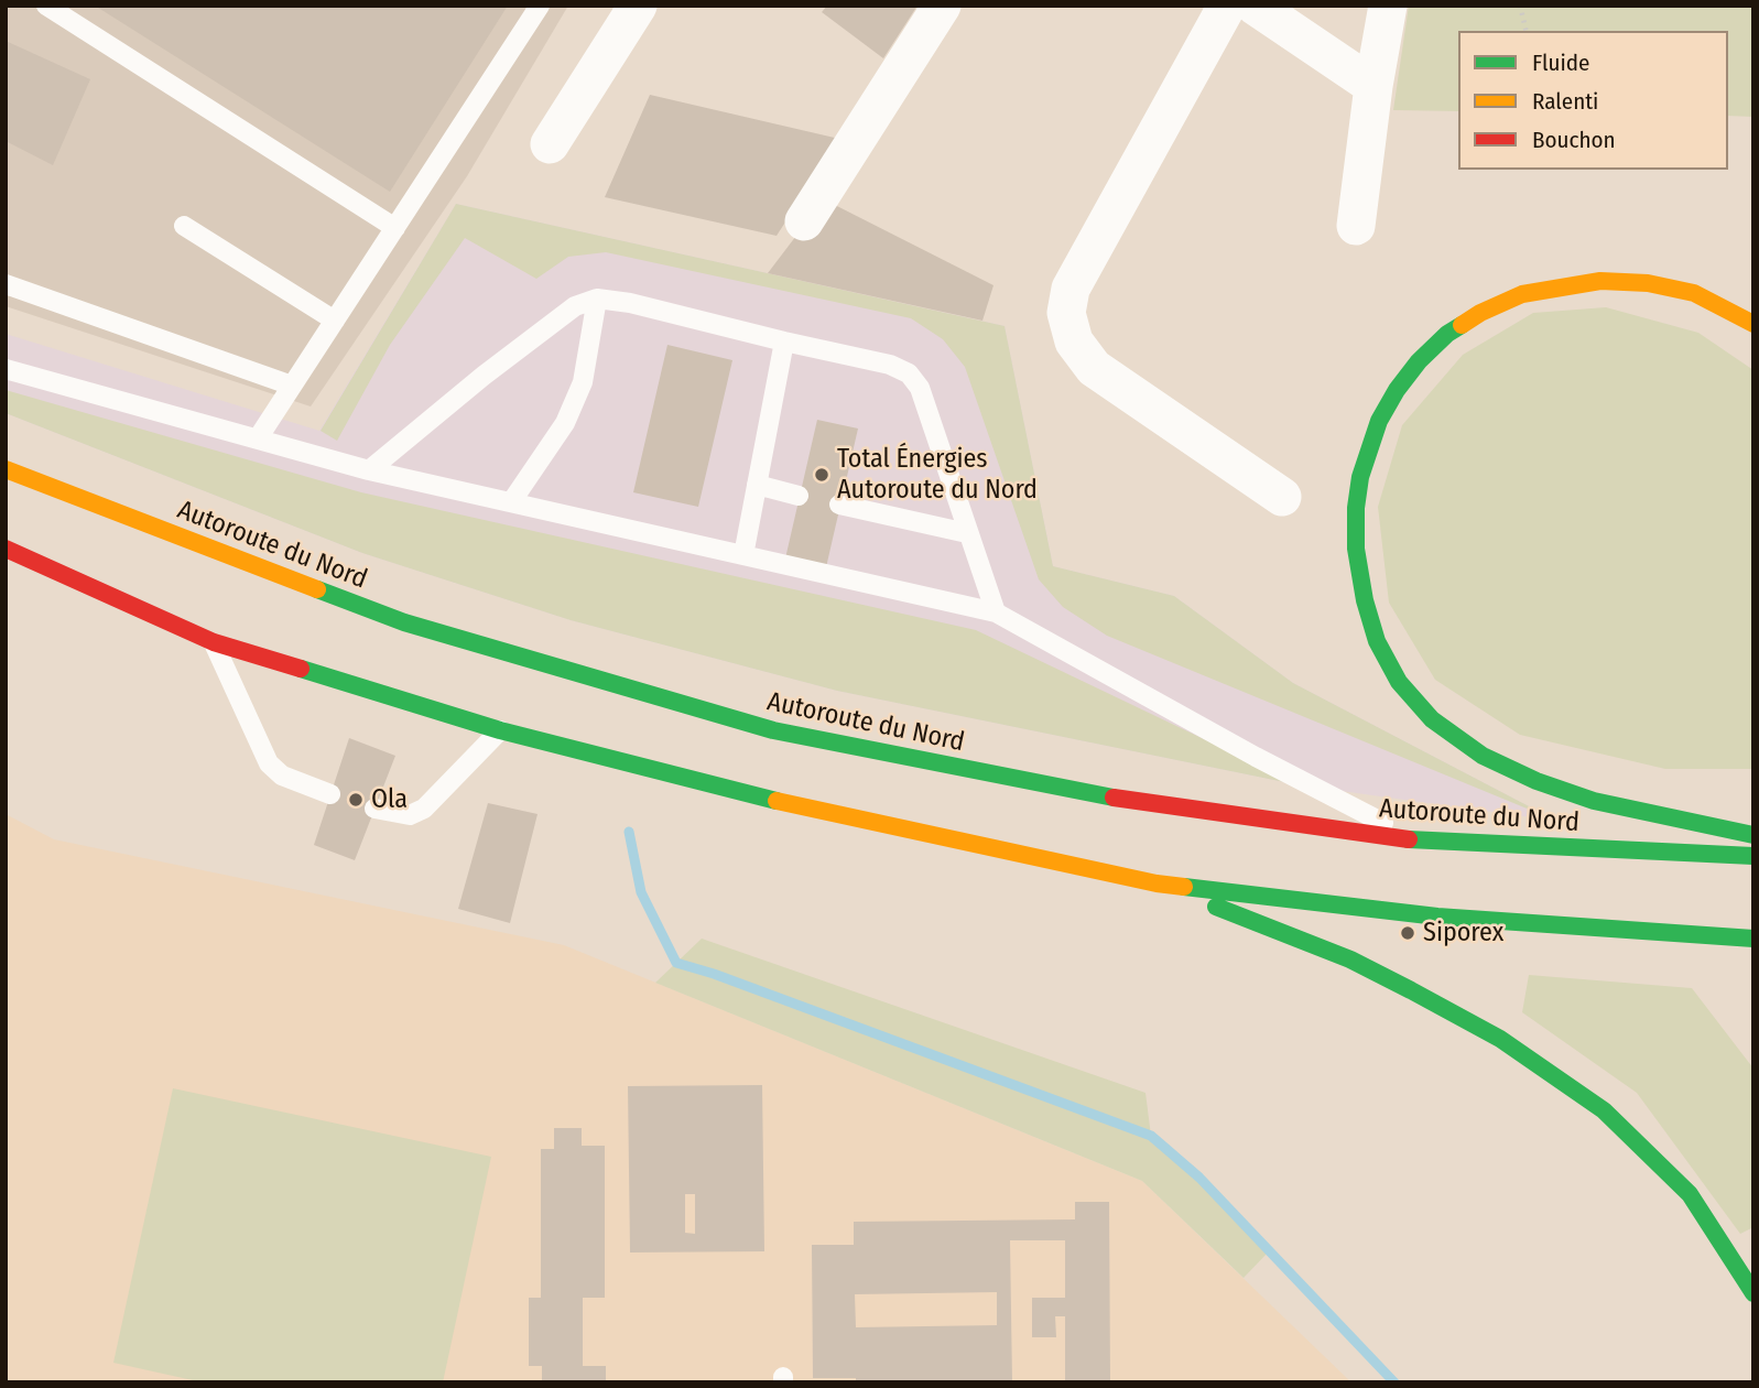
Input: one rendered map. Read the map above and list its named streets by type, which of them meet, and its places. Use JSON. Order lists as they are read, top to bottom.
{
  "streets": {
    "highway": ["Autoroute du Nord"]
  },
  "places": ["Total Énergies Autoroute du Nord", "Ola", "Siporex"],
  "legend": ["Fluide", "Ralenti", "Bouchon"]
}
